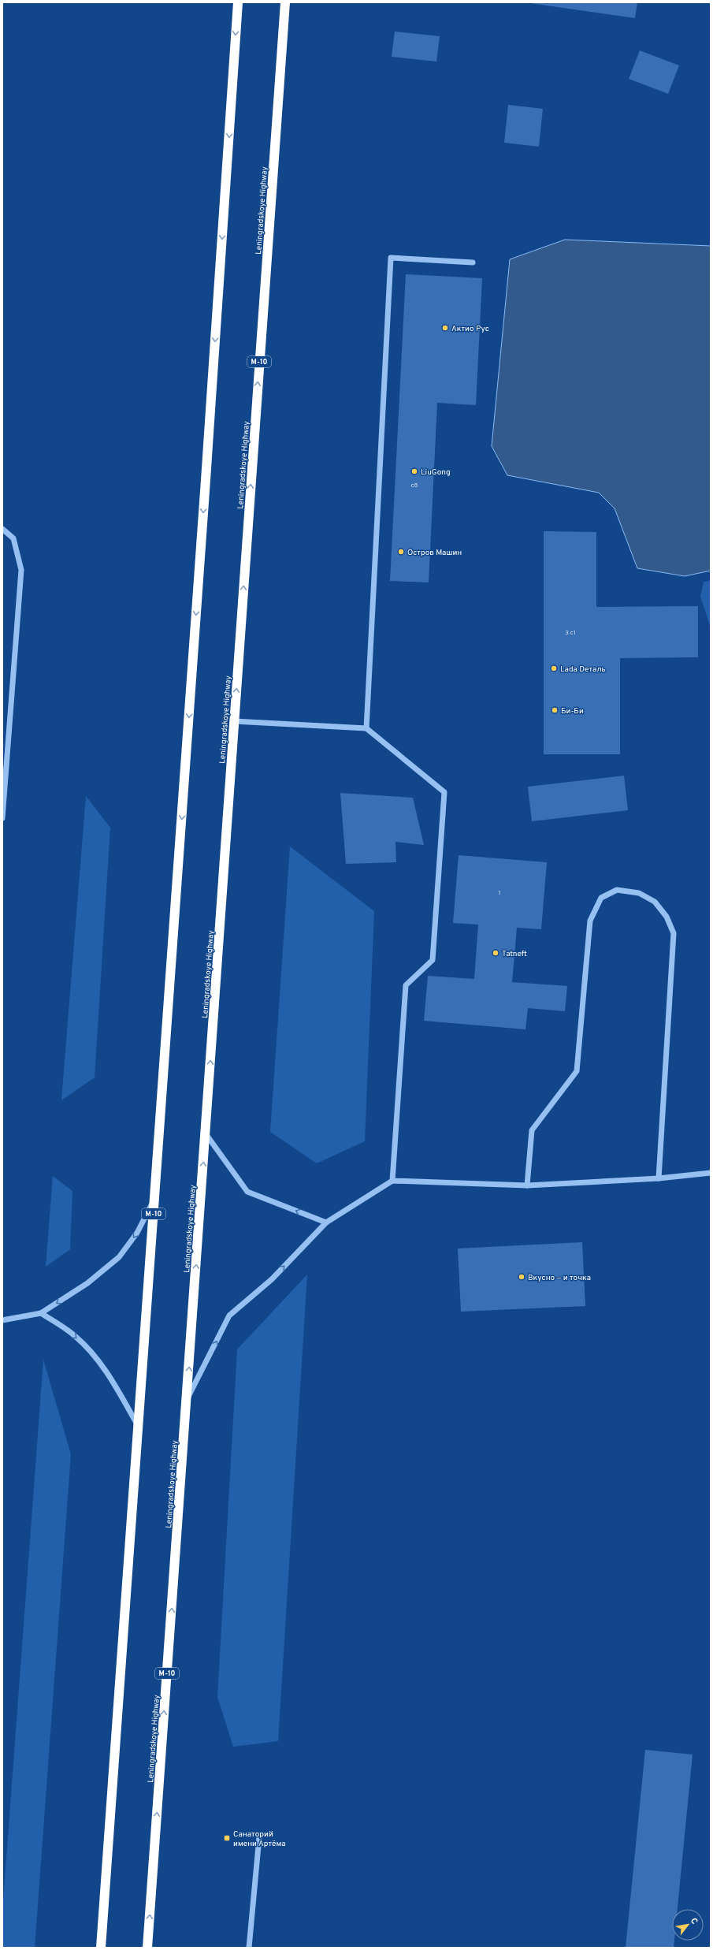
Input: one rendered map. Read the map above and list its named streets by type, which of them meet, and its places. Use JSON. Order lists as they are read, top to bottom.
{
  "streets": {
    "highway": ["Leningradskoye Highway", "М-10"]
  },
  "places": {
    "other": [
      "Актио Рус",
      "LiuGong",
      "Остров Машин",
      "Lada Dеталь",
      "Би-Би",
      "Tatneft",
      "Вкусно — и точка"
    ],
    "transit": ["Санаторий имени Артёма"]
  },
  "house_numbers": ["с8", "3 с1", "1"],
  "north": "top right"
}
